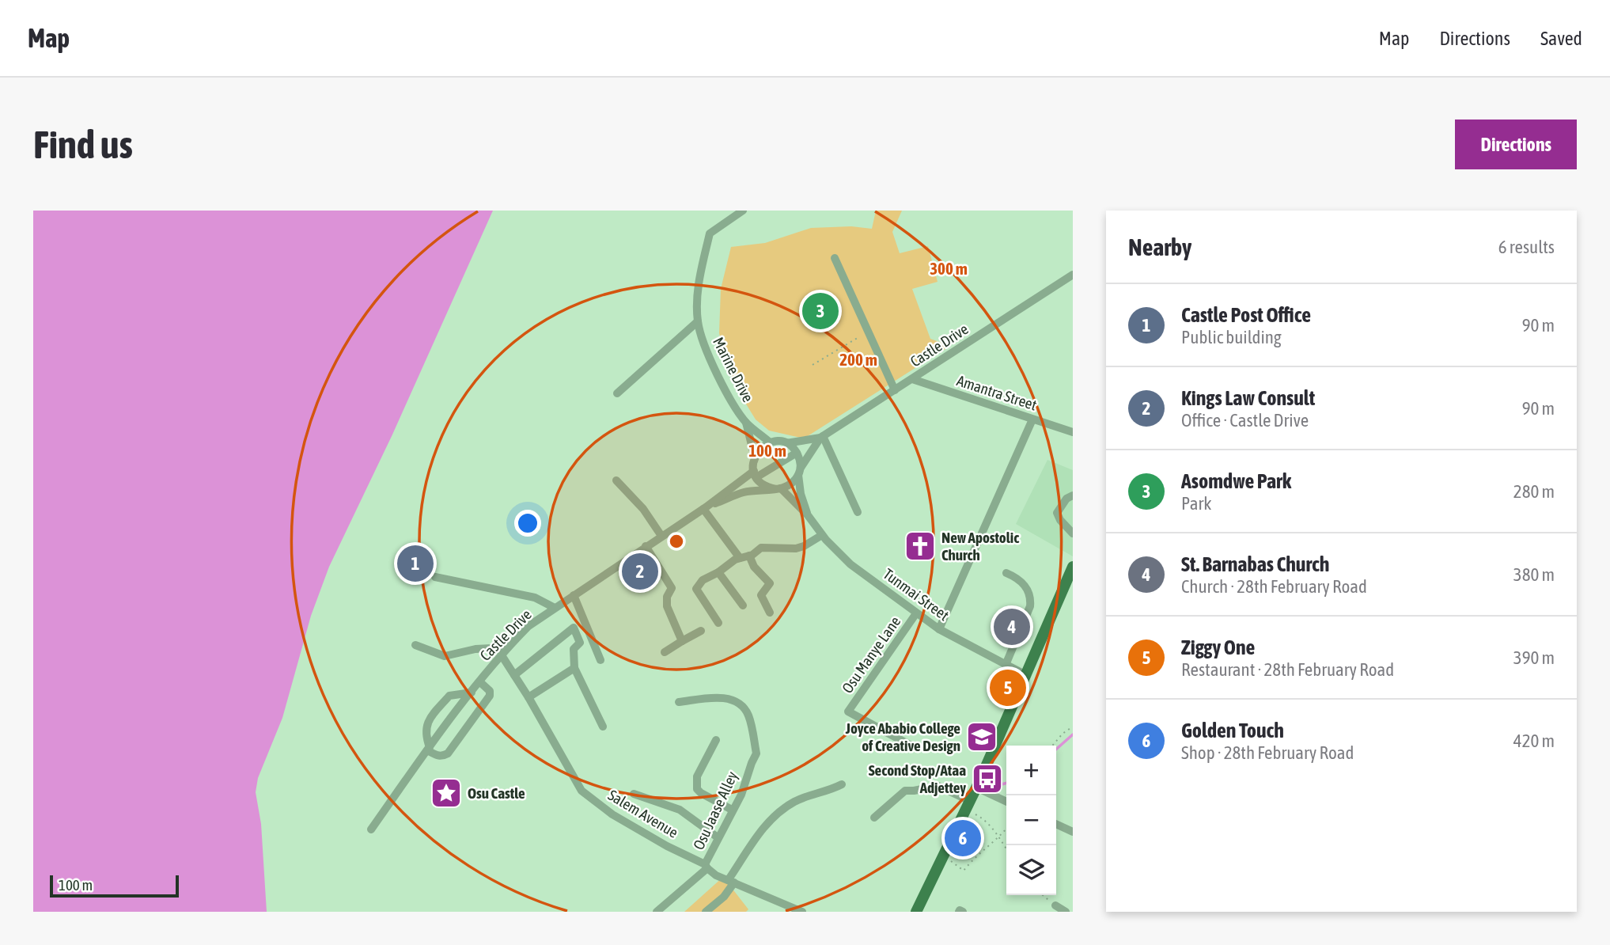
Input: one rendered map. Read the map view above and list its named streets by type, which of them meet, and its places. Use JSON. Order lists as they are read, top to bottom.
{
  "streets": {
    "street": [
      "Castle Drive",
      "Marine Drive",
      "Amantra Street",
      "Tunmai Street",
      "Osu Manye Lane",
      "Osu Jaase Alley",
      "Salem Avenue"
    ]
  },
  "crossings": [
    ["Castle Drive", "Marine Drive"],
    ["Castle Drive", "Amantra Street"],
    ["Castle Drive", "Tunmai Street"],
    ["Castle Drive", "Salem Avenue"],
    ["Marine Drive", "Tunmai Street"],
    ["Tunmai Street", "Osu Manye Lane"],
    ["Osu Jaase Alley", "Salem Avenue"]
  ],
  "places": {
    "church": ["New Apostolic Church"],
    "school or university": ["Joyce Ababio College of Creative Design"],
    "bus stop": ["Second Stop/Ataa Adjettey"],
    "place": ["Osu Castle"]
  },
  "scale_bar": "100 m",
  "page": {
    "header": "Map",
    "nav": ["Map", "Directions", "Saved"],
    "buttons": "Directions",
    "title": "Find us",
    "heading": ["Nearby", "6 results"],
    "list": [
      {
        "mark": "1",
        "name": "Castle Post Office",
        "note": "Public building",
        "value": "90 m"
      },
      {
        "mark": "2",
        "name": "Kings Law Consult",
        "note": "Office · Castle Drive",
        "value": "90 m"
      },
      {
        "mark": "3",
        "name": "Asomdwe Park",
        "note": "Park",
        "value": "280 m"
      },
      {
        "mark": "4",
        "name": "St. Barnabas Church",
        "note": "Church · 28th February Road",
        "value": "380 m"
      },
      {
        "mark": "5",
        "name": "Ziggy One",
        "note": "Restaurant · 28th February Road",
        "value": "390 m"
      },
      {
        "mark": "6",
        "name": "Golden Touch",
        "note": "Shop · 28th February Road",
        "value": "420 m"
      }
    ],
    "pins": [
      "3",
      "1",
      "2",
      "4",
      "5",
      "6"
    ],
    "map_buttons": ["+", "−"],
    "scale": "100 m"
  },
  "rings": ["300 m", "200 m", "100 m"]
}
